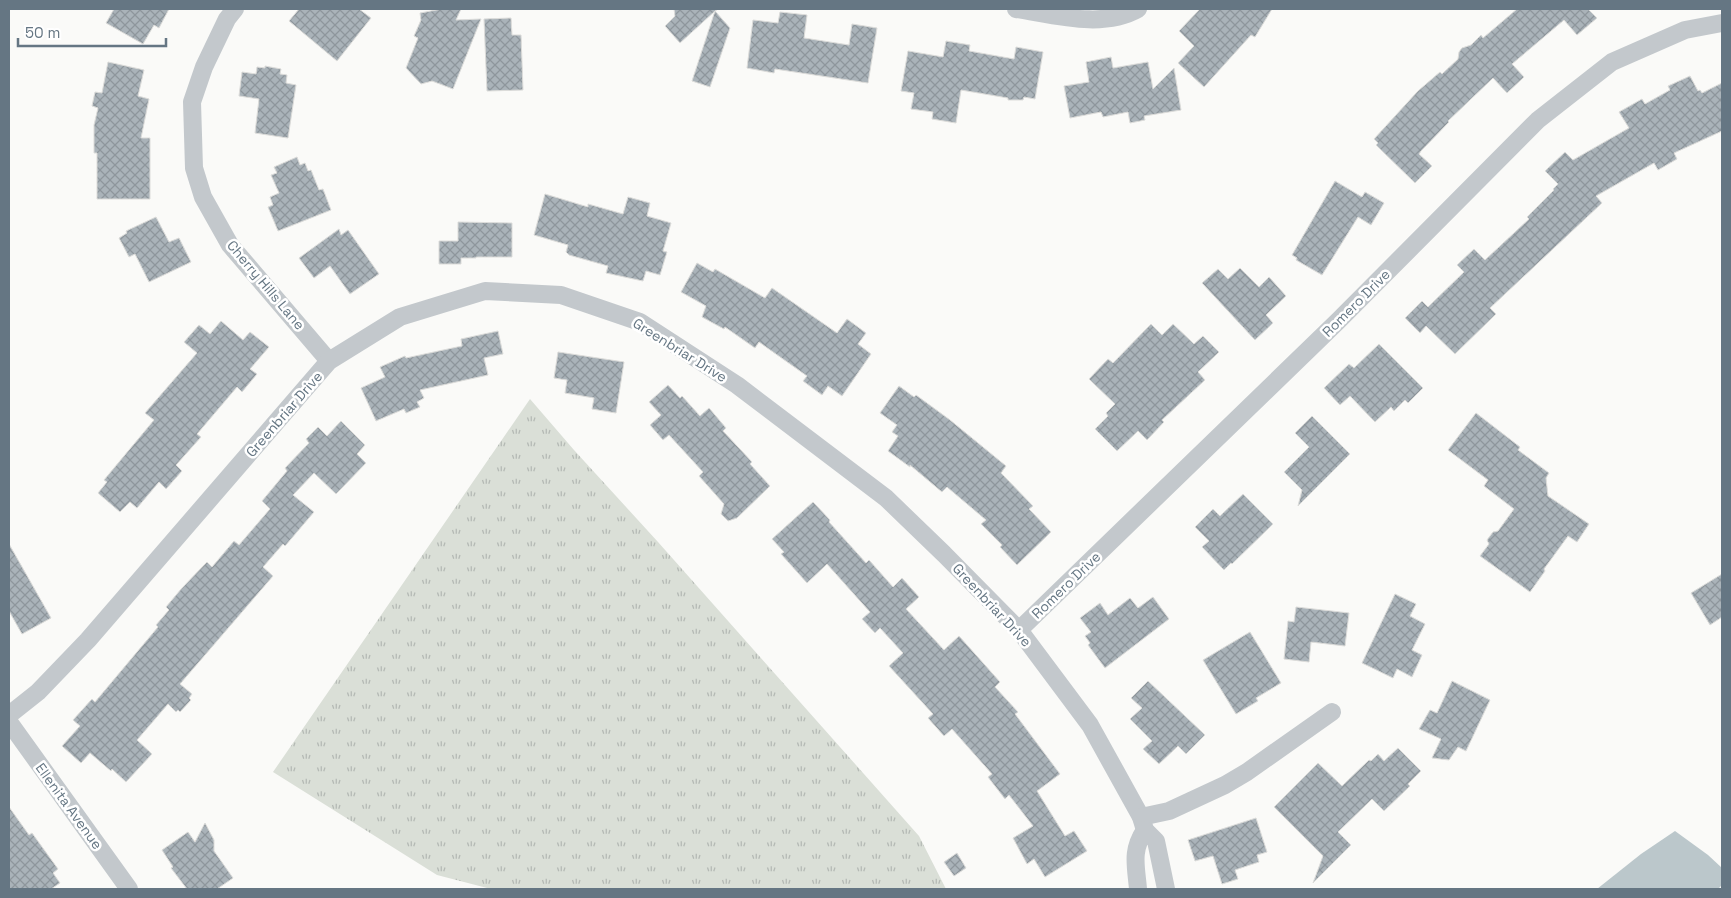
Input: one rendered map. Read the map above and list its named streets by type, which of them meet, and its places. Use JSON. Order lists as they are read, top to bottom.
{
  "streets": {
    "street": [
      "Cherry Hills Lane",
      "Romero Drive",
      "Greenbriar Drive",
      "Ellenita Avenue"
    ]
  },
  "crossings": [
    ["Cherry Hills Lane", "Greenbriar Drive"],
    ["Romero Drive", "Greenbriar Drive"]
  ],
  "scale_bar": "50 m"
}
